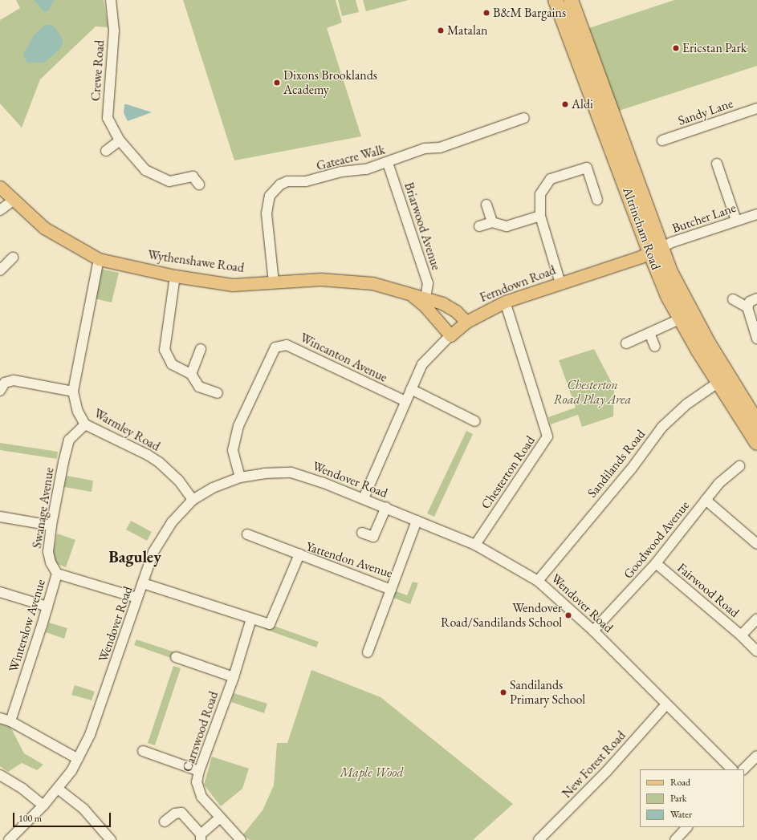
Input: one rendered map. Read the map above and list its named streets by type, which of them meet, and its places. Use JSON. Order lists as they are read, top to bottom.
{
  "streets": {
    "highway": ["Altrincham Road"],
    "main road": ["Wythenshawe Road", "Ferndown Road"],
    "street": [
      "Crewe Road",
      "Sandy Lane",
      "Gateacre Walk",
      "Butcher Lane",
      "Briarwood Avenue",
      "Wincanton Avenue",
      "Warmley Road",
      "Sandilands Road",
      "Chesterton Road",
      "Wendover Road",
      "Swanage Avenue",
      "Goodwood Avenue",
      "Yattendon Avenue",
      "Fairwood Road",
      "Winterslow Avenue",
      "Carrswood Road",
      "New Forest Road"
    ]
  },
  "crossings": [
    ["Gateacre Walk", "Briarwood Avenue"],
    ["Gateacre Walk", "Wythenshawe Road"],
    ["Butcher Lane", "Altrincham Road"],
    ["Butcher Lane", "Ferndown Road"],
    ["Briarwood Avenue", "Wythenshawe Road"],
    ["Altrincham Road", "Ferndown Road"],
    ["Altrincham Road", "Sandilands Road"],
    ["Wythenshawe Road", "Ferndown Road"],
    ["Wythenshawe Road", "Warmley Road"],
    ["Ferndown Road", "Wincanton Avenue"],
    ["Ferndown Road", "Chesterton Road"],
    ["Ferndown Road", "Wendover Road"],
    ["Wincanton Avenue", "Wendover Road"],
    ["Warmley Road", "Wendover Road"],
    ["Warmley Road", "Swanage Avenue"],
    ["Sandilands Road", "Wendover Road"],
    ["Chesterton Road", "Wendover Road"],
    ["Wendover Road", "Goodwood Avenue"],
    ["Wendover Road", "Yattendon Avenue"],
    ["Wendover Road", "New Forest Road"],
    ["Swanage Avenue", "Winterslow Avenue"],
    ["Goodwood Avenue", "Fairwood Road"],
    ["Yattendon Avenue", "Carrswood Road"]
  ],
  "districts": ["Baguley"],
  "parks": ["Chesterton Road Play Area", "Maple Wood"],
  "places": [
    "B&M Bargains",
    "Matalan",
    "Ericstan Park",
    "Dixons Brooklands Academy",
    "Aldi",
    "Wendover Road/Sandilands School",
    "Sandilands Primary School"
  ],
  "legend": ["Road", "Park", "Water"],
  "scale_bar": "100 m"
}
